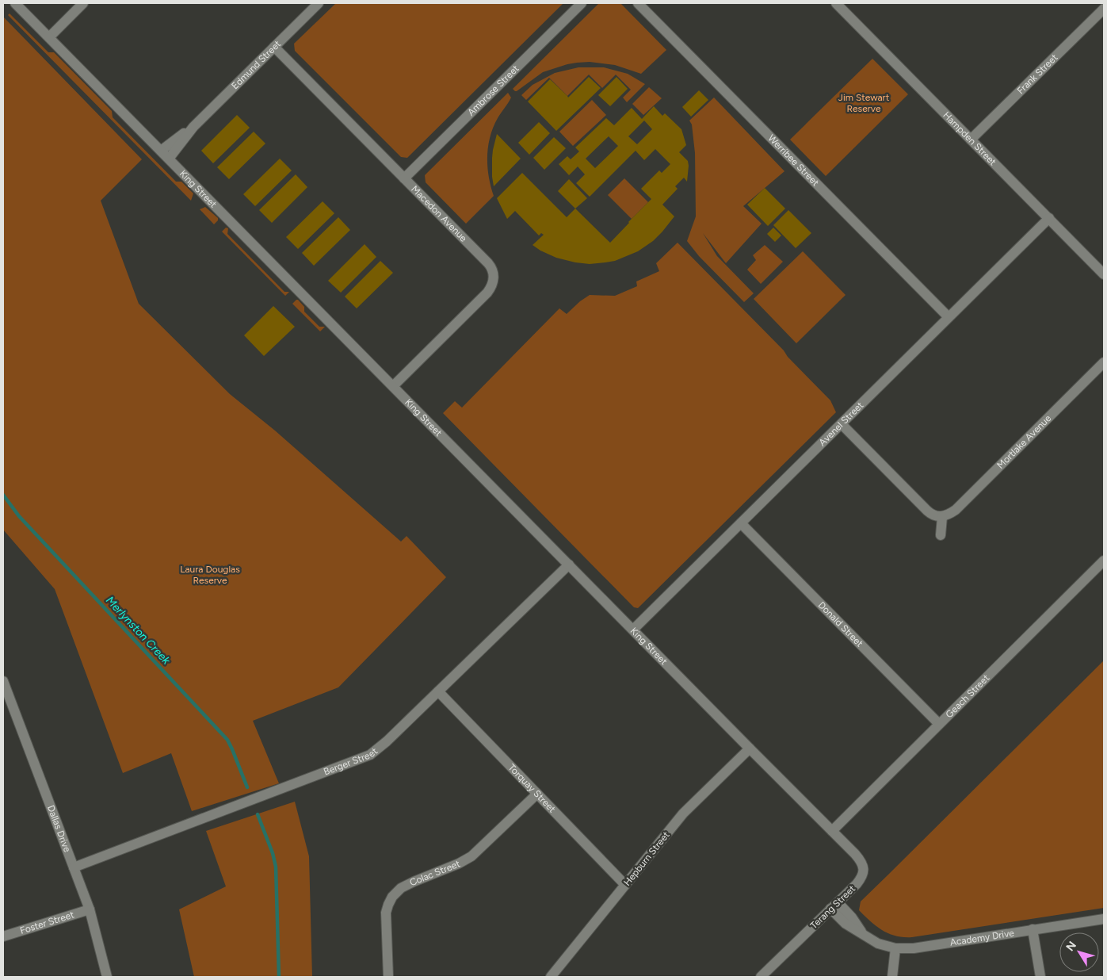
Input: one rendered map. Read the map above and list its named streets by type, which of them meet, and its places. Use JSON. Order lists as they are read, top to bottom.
{
  "streets": {
    "street": [
      "Edmund Street",
      "Frank Street",
      "Ambrose Street",
      "Hampden Street",
      "Werribee Street",
      "King Street",
      "Macedon Avenue",
      "Avenel Street",
      "Mortlake Avenue",
      "Donald Street",
      "Geach Street",
      "Berger Street",
      "Torquay Street",
      "Dallas Drive",
      "Hepburn Street",
      "Colac Street",
      "Terang Street",
      "Foster Street",
      "Academy Drive"
    ]
  },
  "crossings": [
    ["Edmund Street", "King Street"],
    ["Edmund Street", "Macedon Avenue"],
    ["Frank Street", "Hampden Street"],
    ["Ambrose Street", "Macedon Avenue"],
    ["Hampden Street", "Avenel Street"],
    ["Werribee Street", "Avenel Street"],
    ["King Street", "Macedon Avenue"],
    ["King Street", "Avenel Street"],
    ["King Street", "Geach Street"],
    ["King Street", "Berger Street"],
    ["King Street", "Hepburn Street"],
    ["King Street", "Terang Street"],
    ["Avenel Street", "Donald Street"],
    ["Donald Street", "Geach Street"],
    ["Geach Street", "Terang Street"],
    ["Berger Street", "Torquay Street"],
    ["Berger Street", "Dallas Drive"],
    ["Torquay Street", "Hepburn Street"],
    ["Torquay Street", "Colac Street"],
    ["Dallas Drive", "Foster Street"],
    ["Terang Street", "Academy Drive"]
  ],
  "water": ["Merlynston Creek"],
  "parks": ["Jim Stewart Reserve", "Laura Douglas Reserve"],
  "north": "top left"
}
